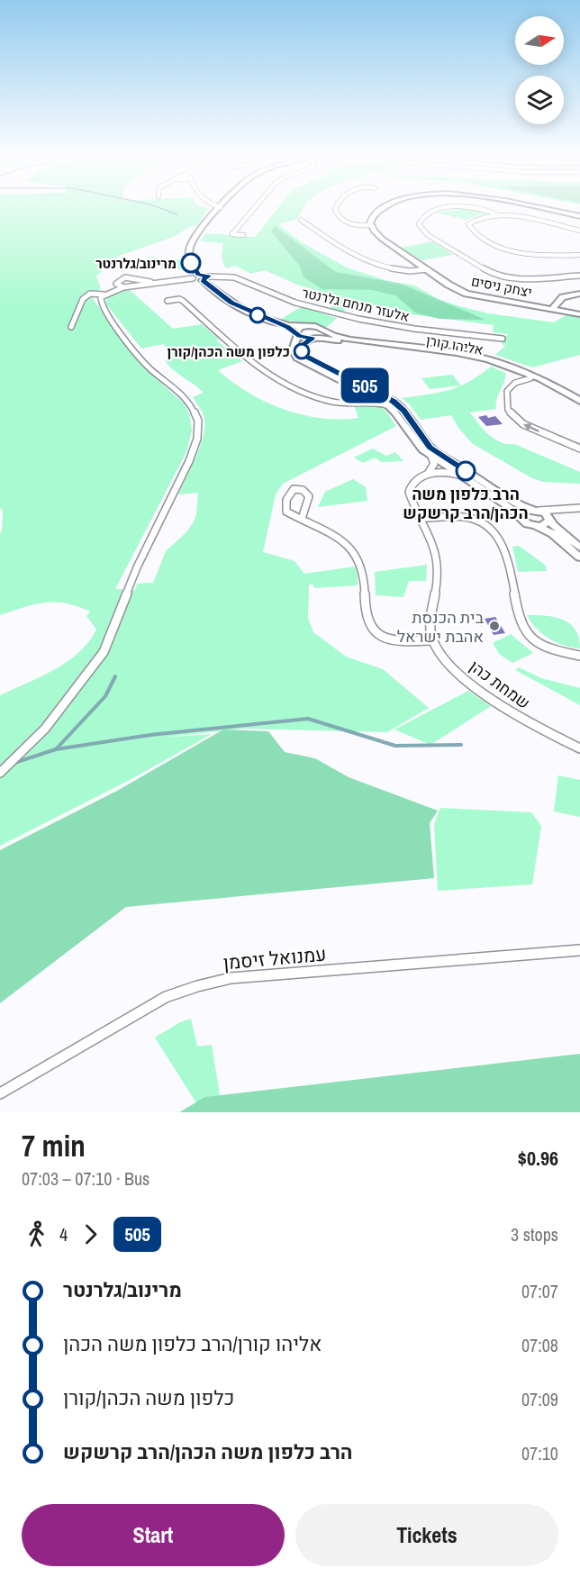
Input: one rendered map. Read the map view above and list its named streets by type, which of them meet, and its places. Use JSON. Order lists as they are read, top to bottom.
{
  "streets": {
    "street": [
      "יצחק ניסים",
      "אלעזר מנחם גלרנטר",
      "אליהו קורן",
      "שמחת כהן",
      "עמנואל זיסמן"
    ]
  },
  "places": [
    "מרינוב/גלרנטר",
    "כלפון משה הכהן/קורן",
    "הרב כלפון משה הכהן/הרב קרשקש",
    "בית הכנסת אהבת ישראל"
  ],
  "lines": ["bus line 505"],
  "north": "right",
  "page": {
    "on_map": "505",
    "heading": ["7 min", "07:03 – 07:10 · Bus", "$0.96"],
    "legs": ["4", "505", "3 stops"],
    "list": [
      {
        "name": "מרינוב/גלרנטר",
        "value": "07:07"
      },
      {
        "name": "אליהו קורן/הרב כלפון משה הכהן",
        "value": "07:08"
      },
      {
        "name": "כלפון משה הכהן/קורן",
        "value": "07:09"
      },
      {
        "name": "הרב כלפון משה הכהן/הרב קרשקש",
        "value": "07:10"
      }
    ],
    "buttons": ["Start", "Tickets"]
  }
}
